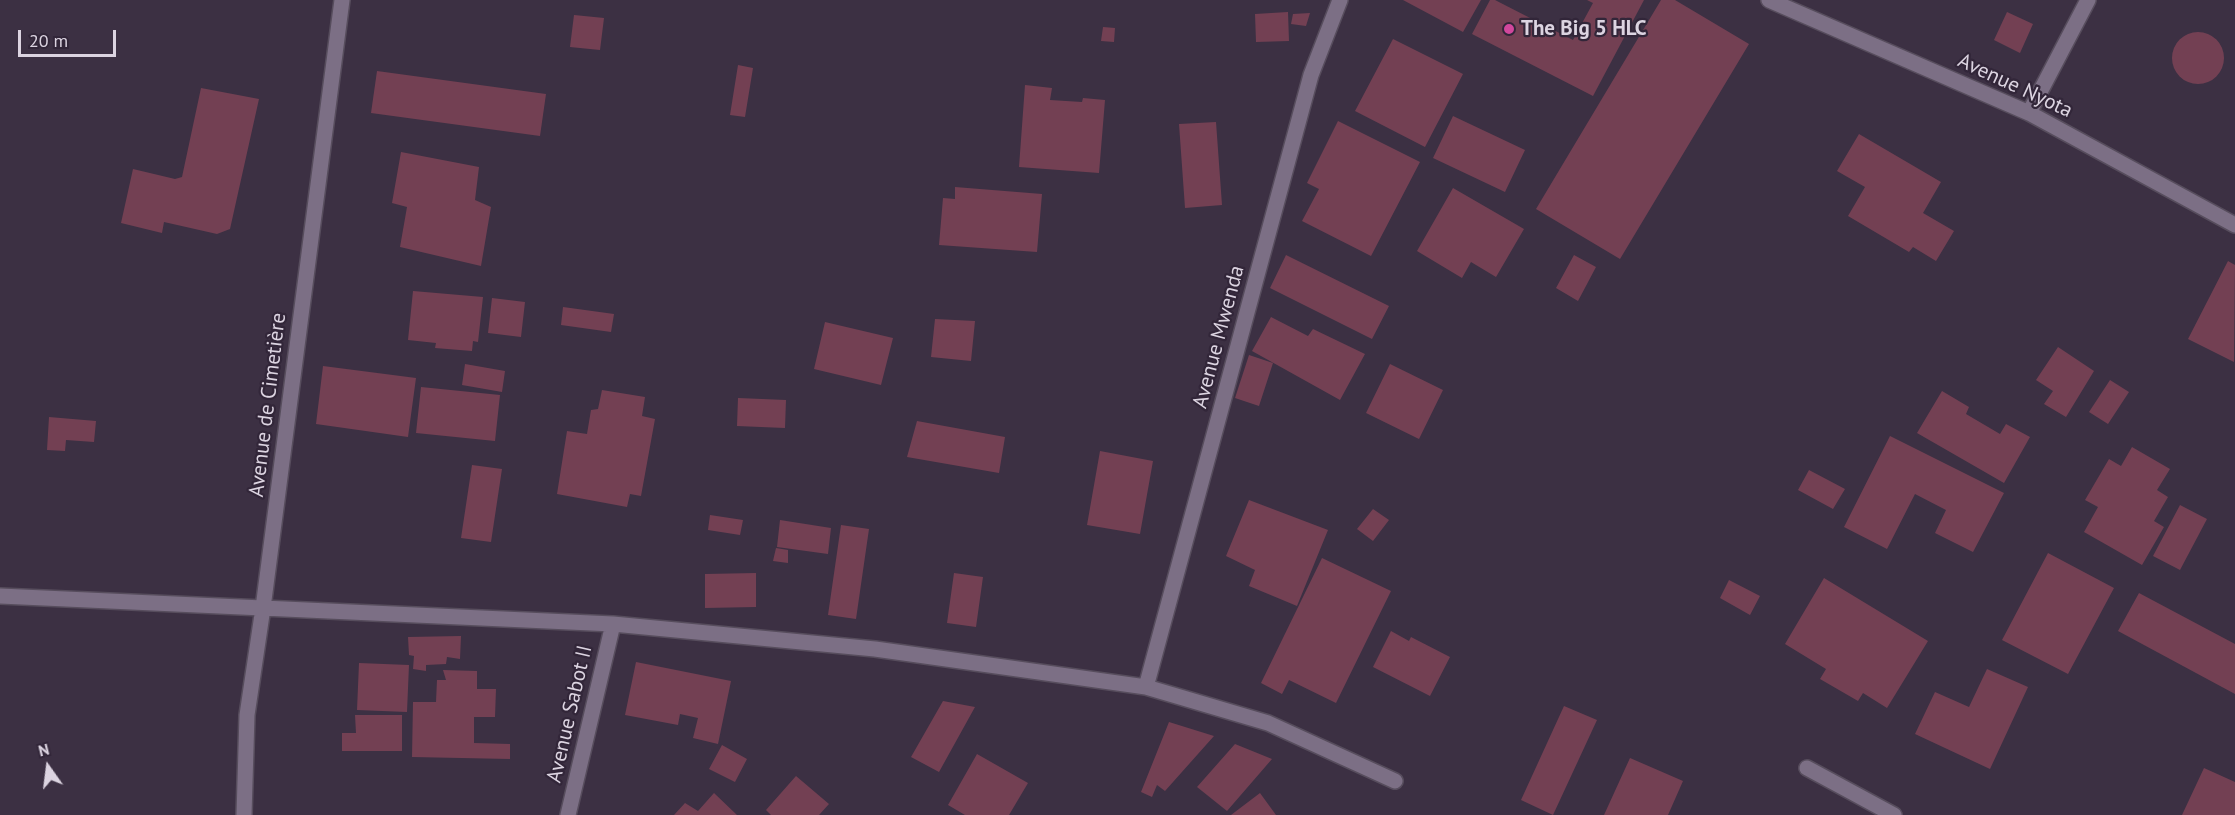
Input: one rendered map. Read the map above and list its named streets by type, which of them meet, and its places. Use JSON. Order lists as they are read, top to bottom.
{
  "streets": {
    "street": [
      "Avenue Nyota",
      "Avenue Mwenda",
      "Avenue de Cimetière",
      "Avenue Sabot II"
    ]
  },
  "places": ["The Big 5 HLC"],
  "scale_bar": "20 m",
  "north": "top"
}
